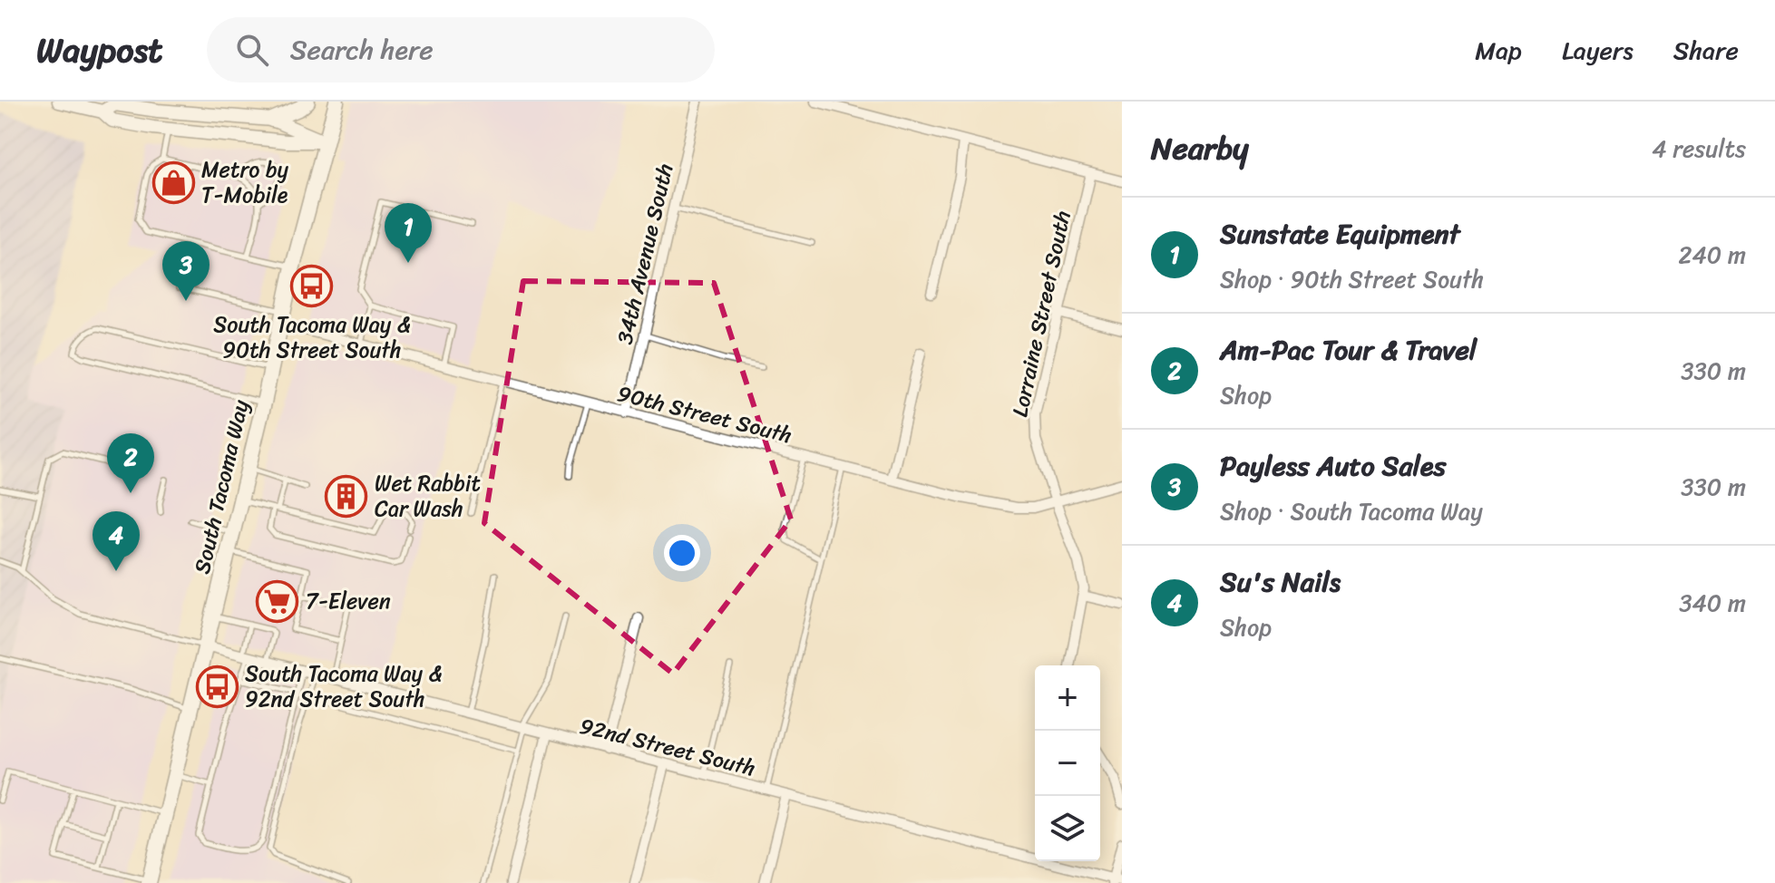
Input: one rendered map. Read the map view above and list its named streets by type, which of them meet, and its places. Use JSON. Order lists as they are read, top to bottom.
{
  "streets": {
    "main road": ["South Tacoma Way"],
    "street": [
      "34th Avenue South",
      "Lorraine Street South",
      "90th Street South",
      "92nd Street South"
    ]
  },
  "crossings": [
    ["34th Avenue South", "90th Street South"],
    ["Lorraine Street South", "90th Street South"],
    ["90th Street South", "South Tacoma Way"],
    ["South Tacoma Way", "92nd Street South"]
  ],
  "places": {
    "shop": ["Metro by T-Mobile"],
    "bus stop": ["South Tacoma Way & 90th Street South", "South Tacoma Way & 92nd Street South"],
    "building": ["Wet Rabbit Car Wash"],
    "supermarket": ["7-Eleven"]
  },
  "page": {
    "header": "Waypost",
    "search": "Search here",
    "nav": ["Map", "Layers", "Share"],
    "heading": ["Nearby", "4 results"],
    "list": [
      {
        "mark": "1",
        "name": "Sunstate Equipment",
        "note": "Shop · 90th Street South",
        "value": "240 m"
      },
      {
        "mark": "2",
        "name": "Am-Pac Tour & Travel",
        "note": "Shop",
        "value": "330 m"
      },
      {
        "mark": "3",
        "name": "Payless Auto Sales",
        "note": "Shop · South Tacoma Way",
        "value": "330 m"
      },
      {
        "mark": "4",
        "name": "Su's Nails",
        "note": "Shop",
        "value": "340 m"
      }
    ],
    "pins": [
      "1",
      "3",
      "2",
      "4"
    ],
    "map_buttons": ["+", "−"]
  }
}
